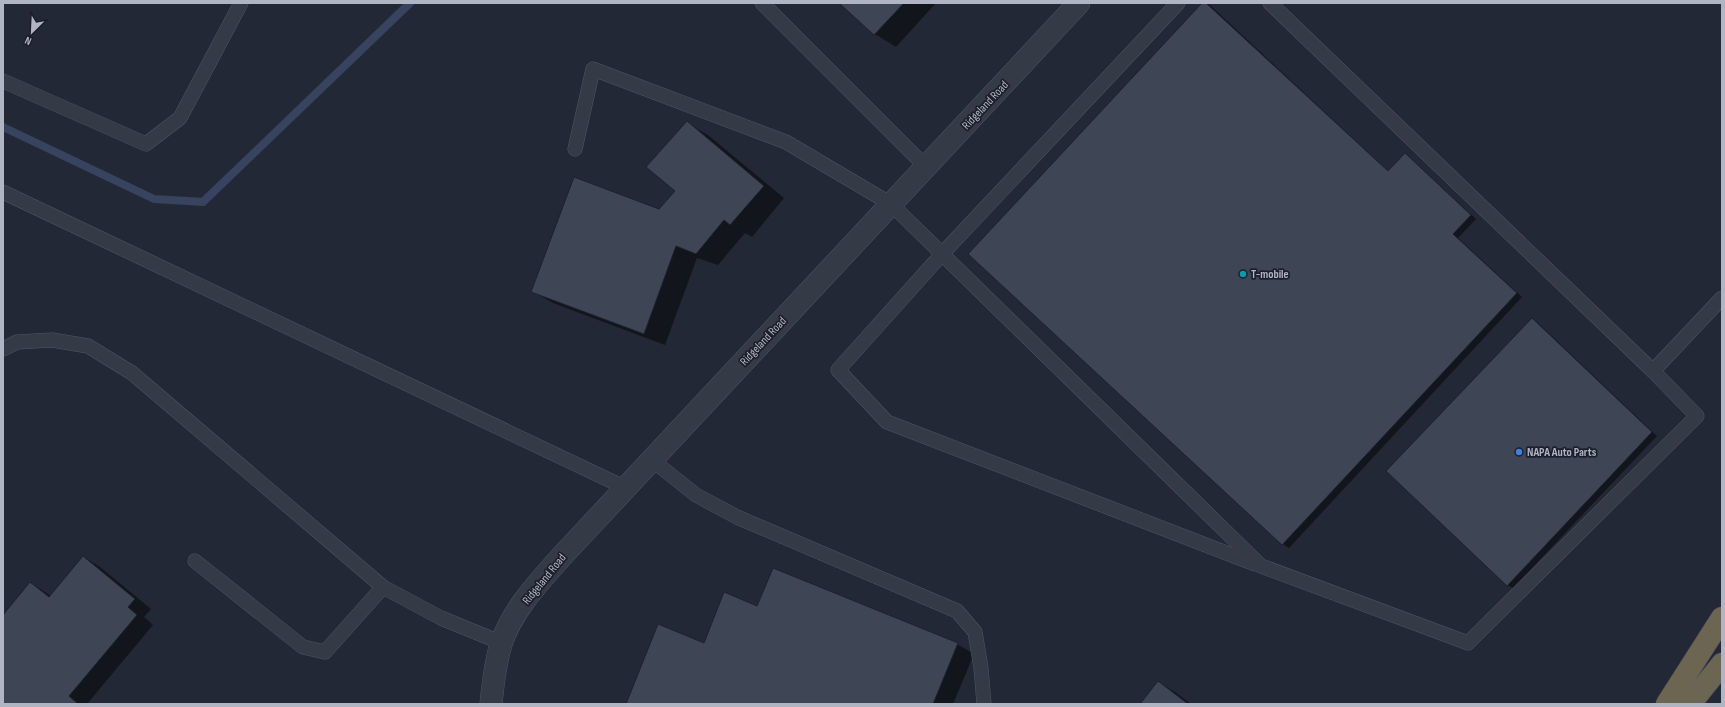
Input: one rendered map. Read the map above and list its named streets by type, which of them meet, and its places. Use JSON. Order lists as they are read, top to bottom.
{
  "streets": {
    "street": ["Ridgeland Road"]
  },
  "places": ["T-mobile", "NAPA Auto Parts"],
  "north": "bottom left"
}
